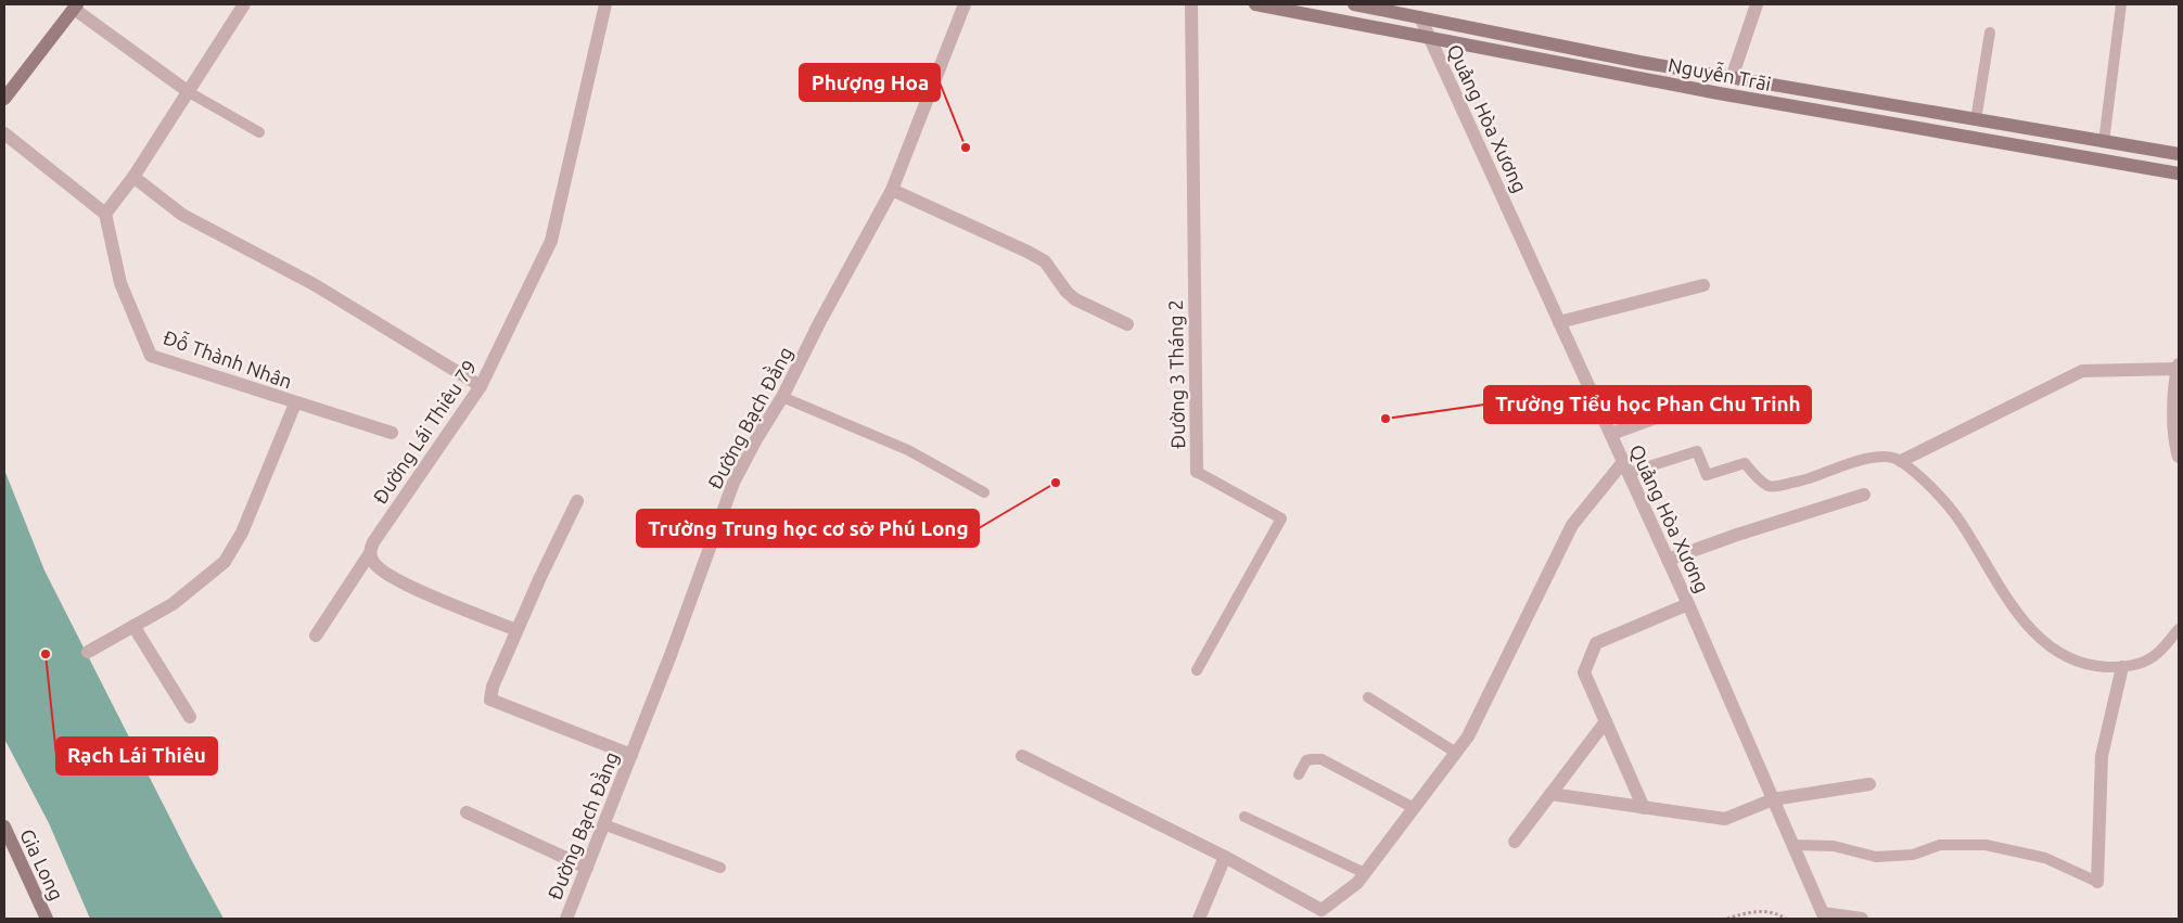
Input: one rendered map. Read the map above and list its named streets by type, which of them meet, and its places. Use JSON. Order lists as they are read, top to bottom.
{
  "streets": {
    "main road": ["Nguyễn Trãi", "Gia Long"],
    "street": [
      "Quảng Hòa Xương",
      "Đỗ Thành Nhân",
      "Đường 3 Tháng 2",
      "Đường Bạch Đằng",
      "Đường Lái Thiêu 79"
    ]
  },
  "crossings": [
    ["Nguyễn Trãi", "Quảng Hòa Xương"]
  ],
  "places": [
    "Phượng Hoa",
    "Trường Tiểu học Phan Chu Trinh",
    "Trường Trung học cơ sở Phú Long",
    "Rạch Lái Thiêu"
  ]
}
